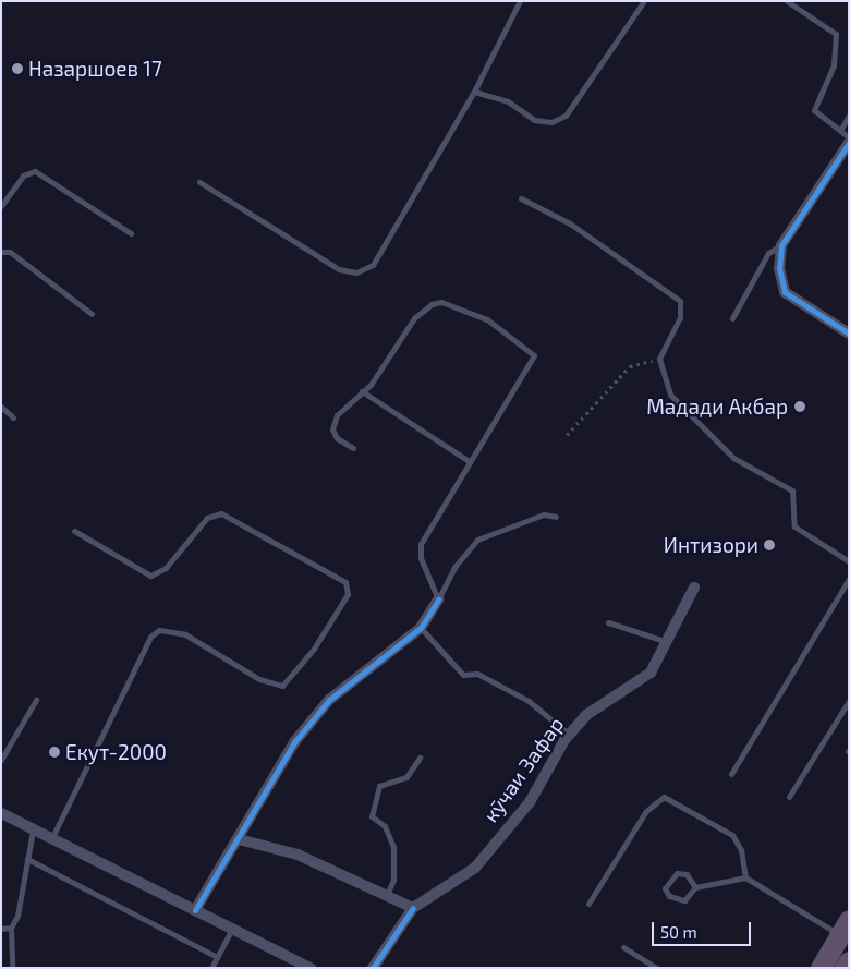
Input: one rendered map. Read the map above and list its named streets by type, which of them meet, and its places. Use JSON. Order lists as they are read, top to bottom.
{
  "streets": {
    "street": ["кӯчаи Зафар"]
  },
  "places": [
    "Назаршоев 17",
    "Мадади Акбар",
    "Интизори",
    "Екут-2000"
  ],
  "scale_bar": "50 m"
}
